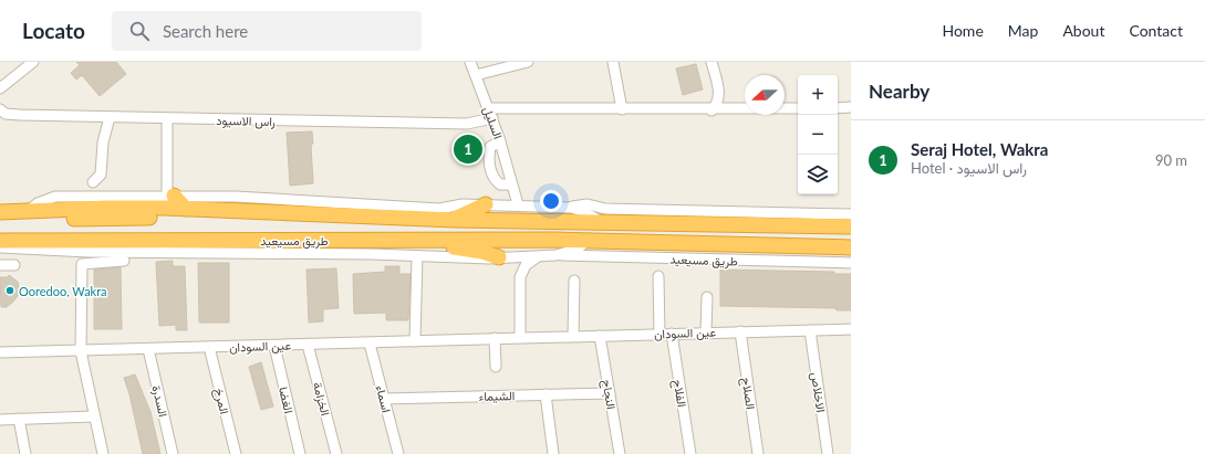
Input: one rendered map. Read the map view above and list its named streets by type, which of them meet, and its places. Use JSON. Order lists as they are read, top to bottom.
{
  "streets": {
    "highway": ["طريق مسيعيد"],
    "street": [
      "راس الاسيود",
      "السليل",
      "عين السودان",
      "الاخلاص",
      "الفلاح",
      "الصلاح",
      "النجاح",
      "الشيماء",
      "الخزامة",
      "اسماء",
      "الغضا",
      "السدرة",
      "المرخ"
    ]
  },
  "crossings": [
    ["راس الاسيود", "السليل"],
    ["السليل", "طريق مسيعيد"],
    ["عين السودان", "الاخلاص"],
    ["عين السودان", "الفلاح"],
    ["عين السودان", "الصلاح"],
    ["عين السودان", "النجاح"],
    ["عين السودان", "الخزامة"],
    ["عين السودان", "اسماء"],
    ["عين السودان", "الغضا"],
    ["عين السودان", "السدرة"],
    ["عين السودان", "المرخ"],
    ["النجاح", "الشيماء"],
    ["الشيماء", "اسماء"]
  ],
  "places": ["Ooredoo, Wakra"],
  "north": "left",
  "page": {
    "header": "Locato",
    "search": "Search here",
    "nav": [
      "Home",
      "Map",
      "About",
      "Contact"
    ],
    "heading": "Nearby",
    "map_buttons": ["+", "−"],
    "list": [
      {
        "mark": "1",
        "name": "Seraj Hotel, Wakra",
        "note": "Hotel · راس الاسيود",
        "value": "90 m"
      }
    ],
    "pins": "1"
  }
}
